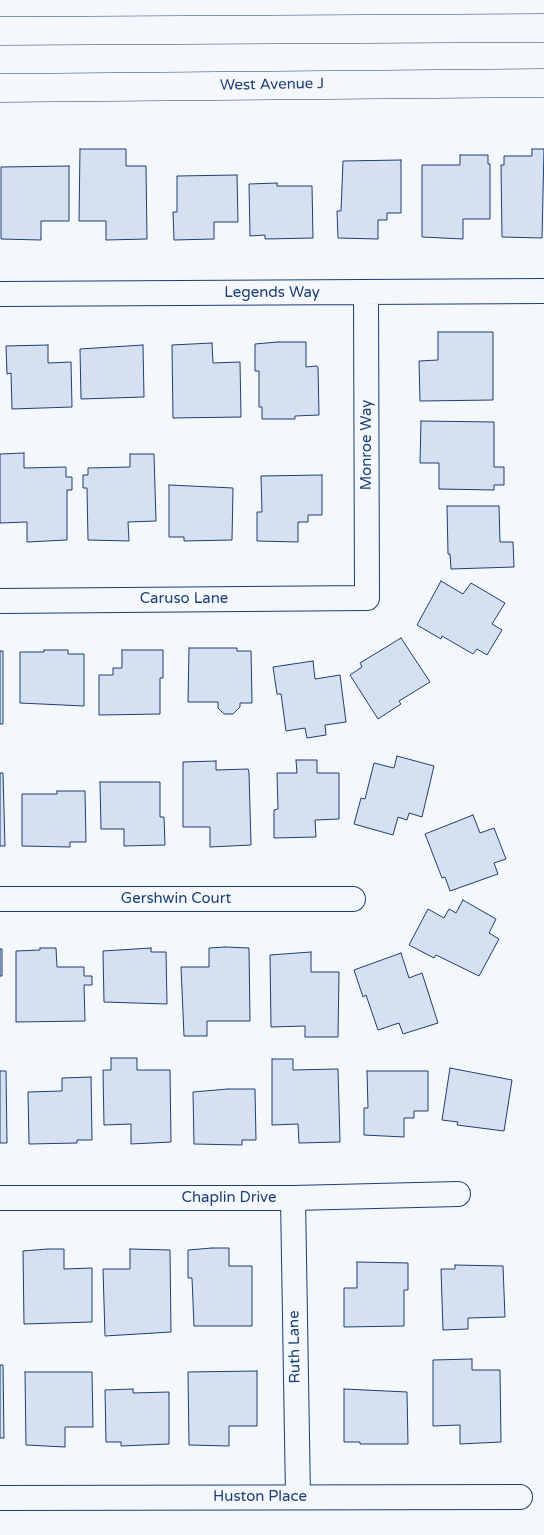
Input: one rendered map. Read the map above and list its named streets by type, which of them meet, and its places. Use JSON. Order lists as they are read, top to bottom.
{
  "streets": {
    "main road": ["West Avenue J"],
    "street": [
      "Legends Way",
      "Monroe Way",
      "Caruso Lane",
      "Gershwin Court",
      "Chaplin Drive",
      "Ruth Lane",
      "Huston Place"
    ]
  },
  "crossings": [
    ["Legends Way", "Monroe Way"],
    ["Monroe Way", "Caruso Lane"],
    ["Chaplin Drive", "Ruth Lane"],
    ["Ruth Lane", "Huston Place"]
  ]
}
